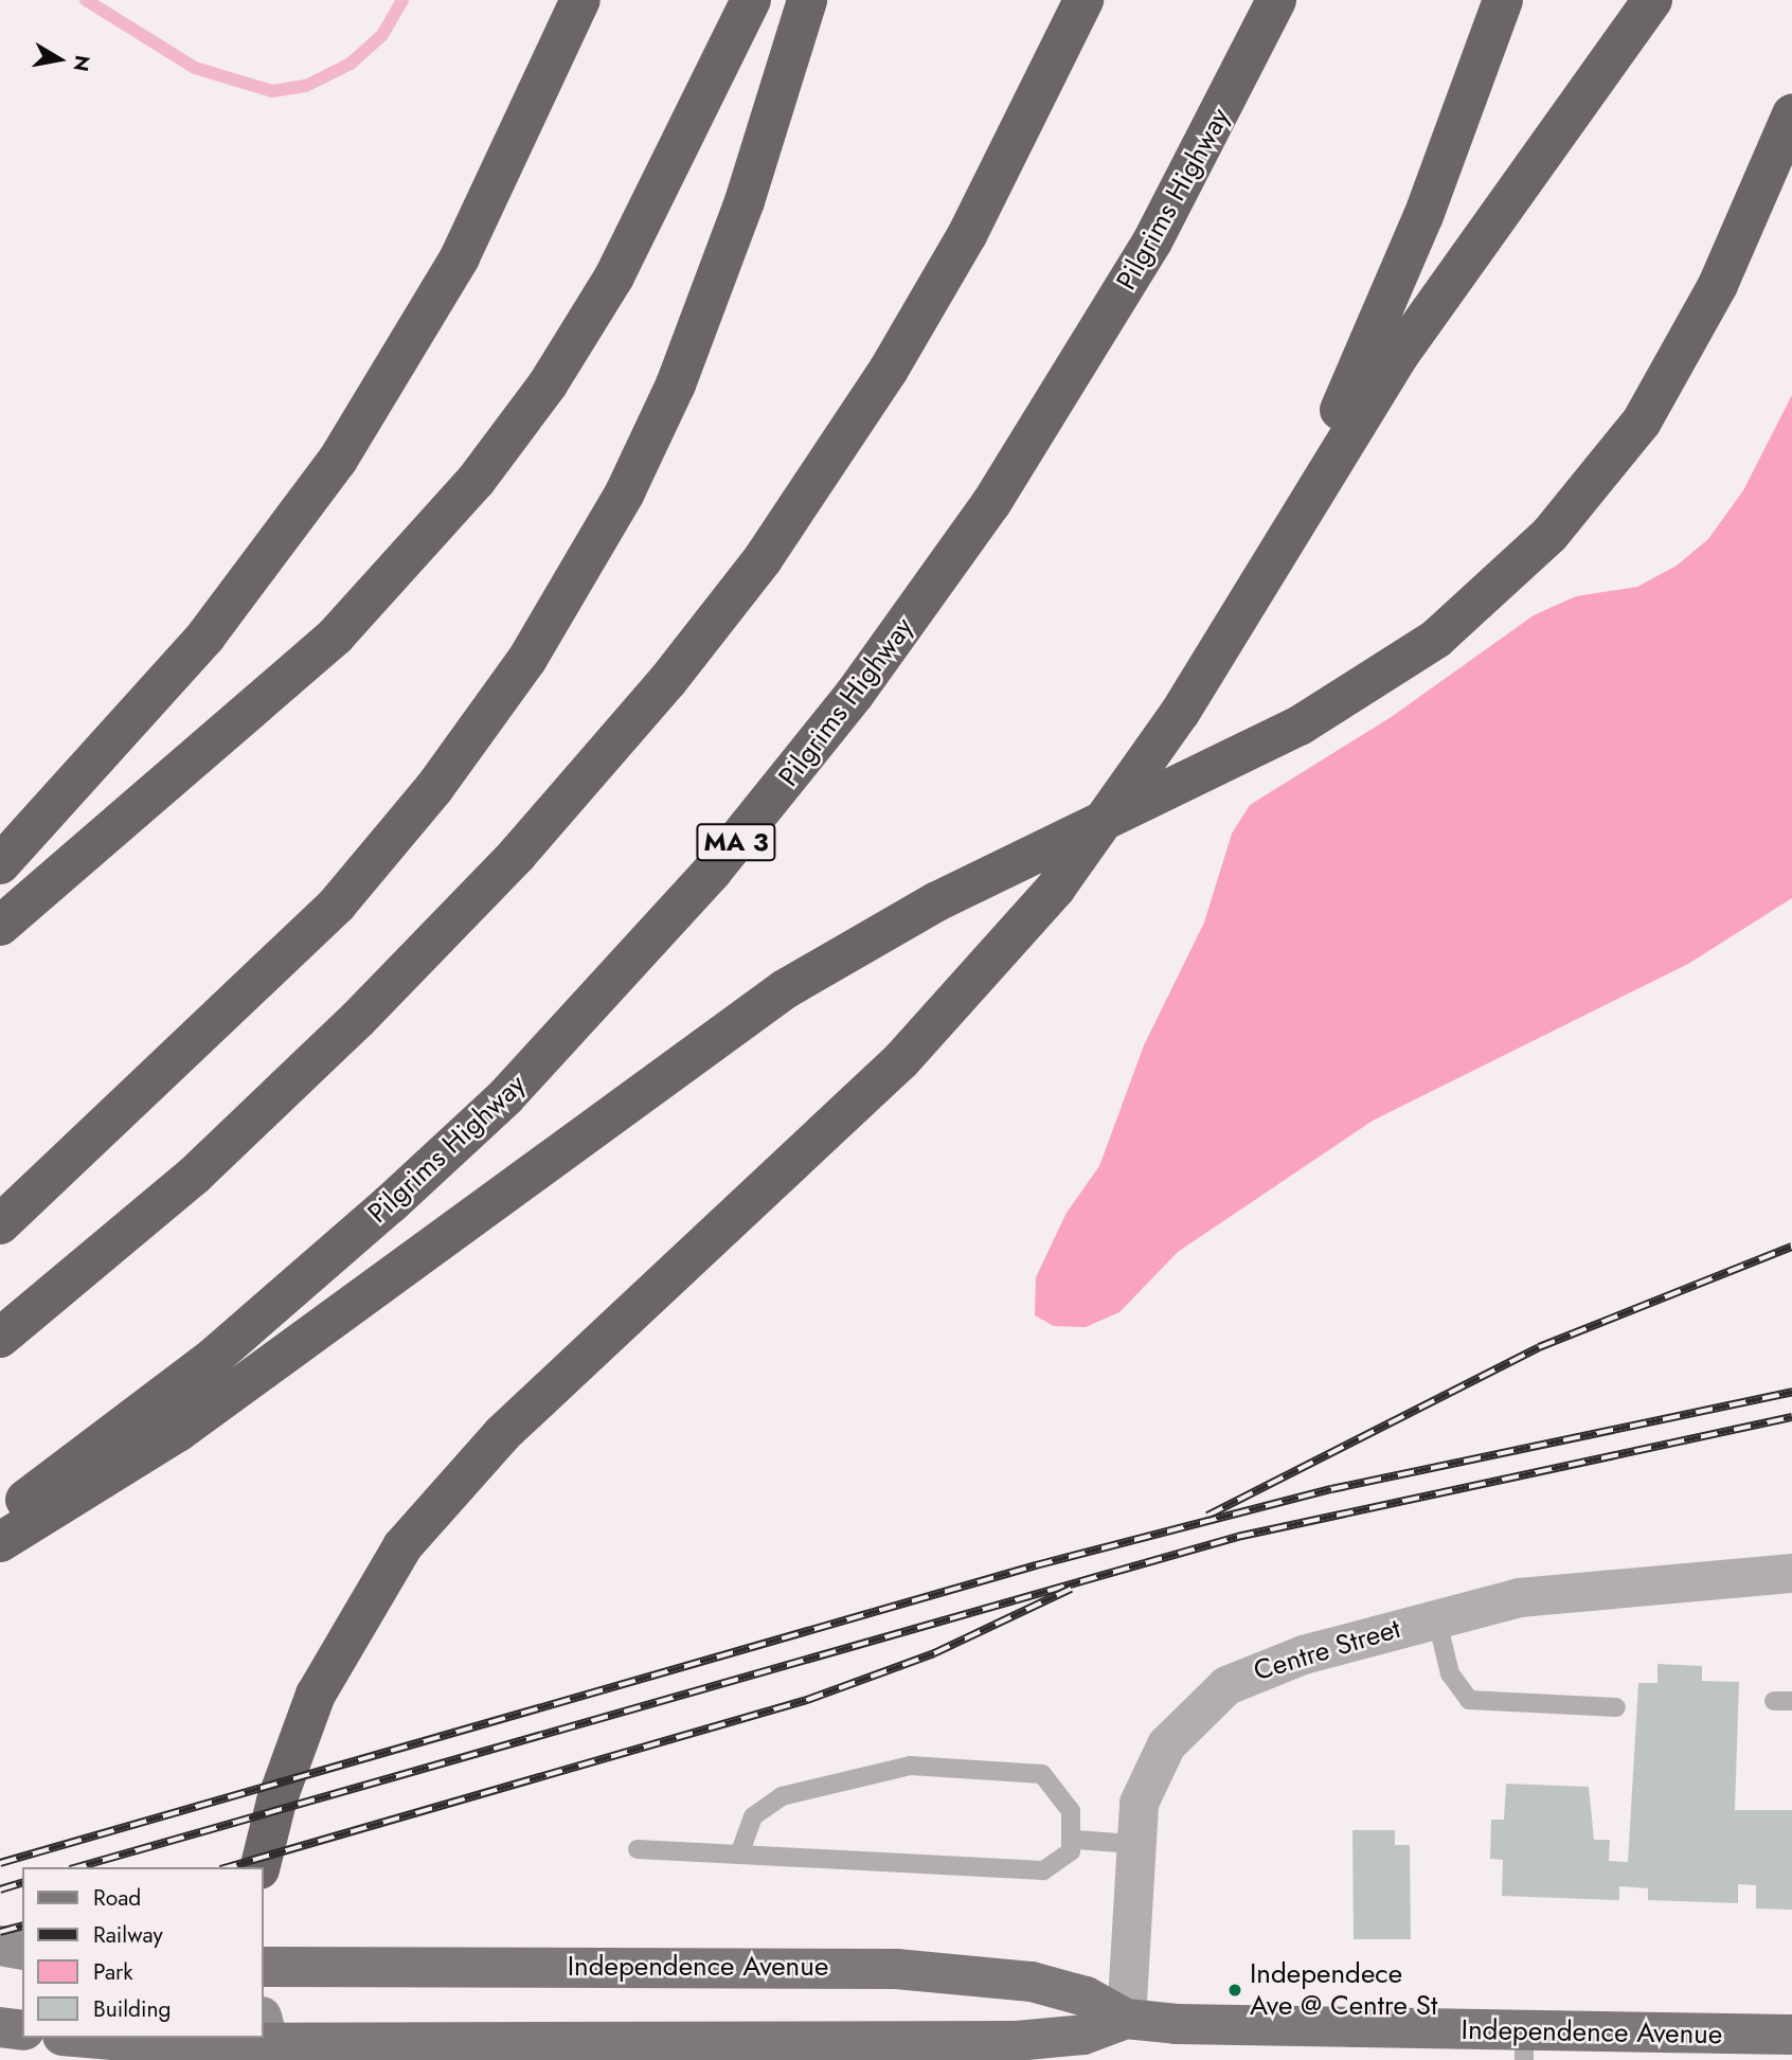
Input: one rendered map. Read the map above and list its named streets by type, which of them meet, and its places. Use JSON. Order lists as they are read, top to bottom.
{
  "streets": {
    "highway": ["Pilgrims Highway", "MA 3"],
    "main road": ["Independence Avenue"],
    "street": ["Centre Street"]
  },
  "crossings": [
    ["Centre Street", "Independence Avenue"]
  ],
  "places": ["Independece Ave @ Centre St"],
  "legend": [
    "Road",
    "Railway",
    "Park",
    "Building"
  ],
  "north": "right"
}
